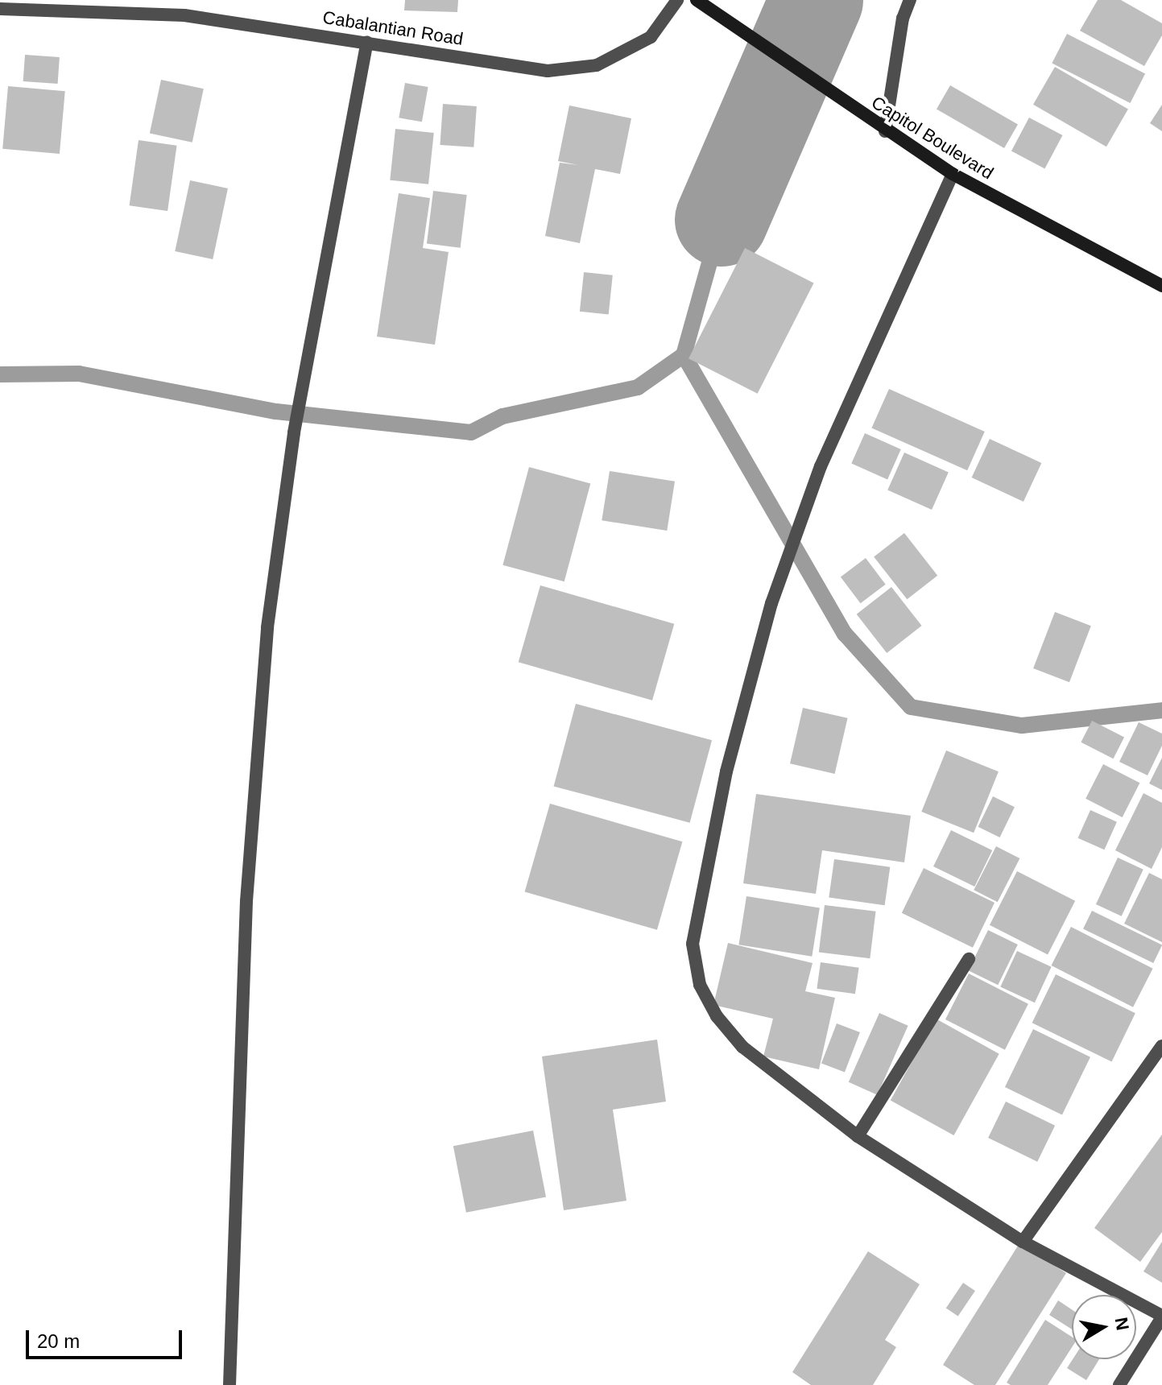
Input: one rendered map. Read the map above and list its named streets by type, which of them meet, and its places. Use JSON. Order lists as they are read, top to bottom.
{
  "streets": {
    "main road": ["Capitol Boulevard"],
    "street": ["Cabalantian Road"]
  },
  "scale_bar": "20 m",
  "north": "right"
}
